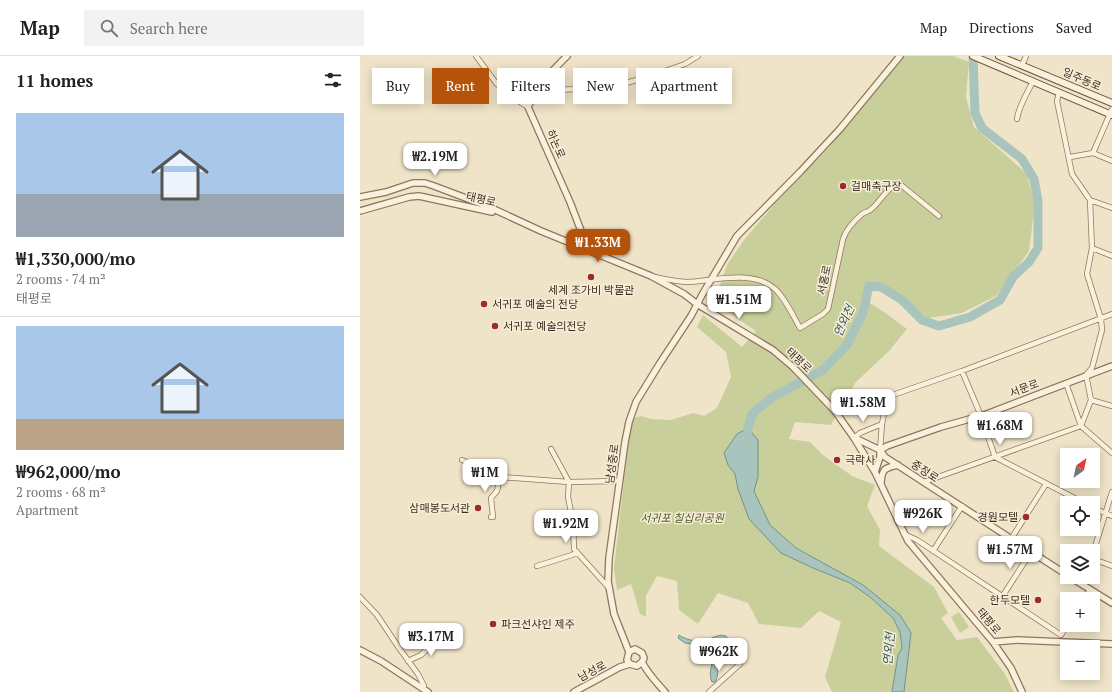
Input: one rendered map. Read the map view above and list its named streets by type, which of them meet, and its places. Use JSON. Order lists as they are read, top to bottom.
{
  "streets": {
    "main road": ["일주동로"],
    "street": [
      "하논로",
      "태평로",
      "서홍로",
      "서문로",
      "남성중로",
      "중정로",
      "남성로"
    ]
  },
  "crossings": [
    ["하논로", "태평로"],
    ["태평로", "남성중로"],
    ["서문로", "중정로"],
    ["남성중로", "남성로"]
  ],
  "water": ["연외천"],
  "parks": ["서귀포 칠십리공원"],
  "places": [
    "걸매축구장",
    "세계 조가비 박물관",
    "서귀포 예술의 전당",
    "서귀포 예술의전당",
    "극락사",
    "삼매봉도서관",
    "경원모텔",
    "한두모텔",
    "파크선샤인 제주"
  ],
  "north": "top right",
  "page": {
    "header": "Map",
    "search": "Search here",
    "nav": ["Map", "Directions", "Saved"],
    "heading": "11 homes",
    "chip": [
      "Buy",
      "Rent",
      "Filters",
      "New",
      "Apartment"
    ],
    "list": [
      {
        "name": "₩1,330,000/mo",
        "note": "2 rooms · 74 m² · 태평로"
      },
      {
        "name": "₩962,000/mo",
        "note": "2 rooms · 68 m² · Apartment"
      }
    ],
    "price": [
      "₩2.19M",
      "₩1.33M",
      "₩1.51M",
      "₩1.58M",
      "₩1.68M",
      "₩1M",
      "₩926K",
      "₩1.92M",
      "₩1.57M",
      "₩3.17M",
      "₩962K"
    ],
    "map_buttons": ["+", "−"]
  }
}
